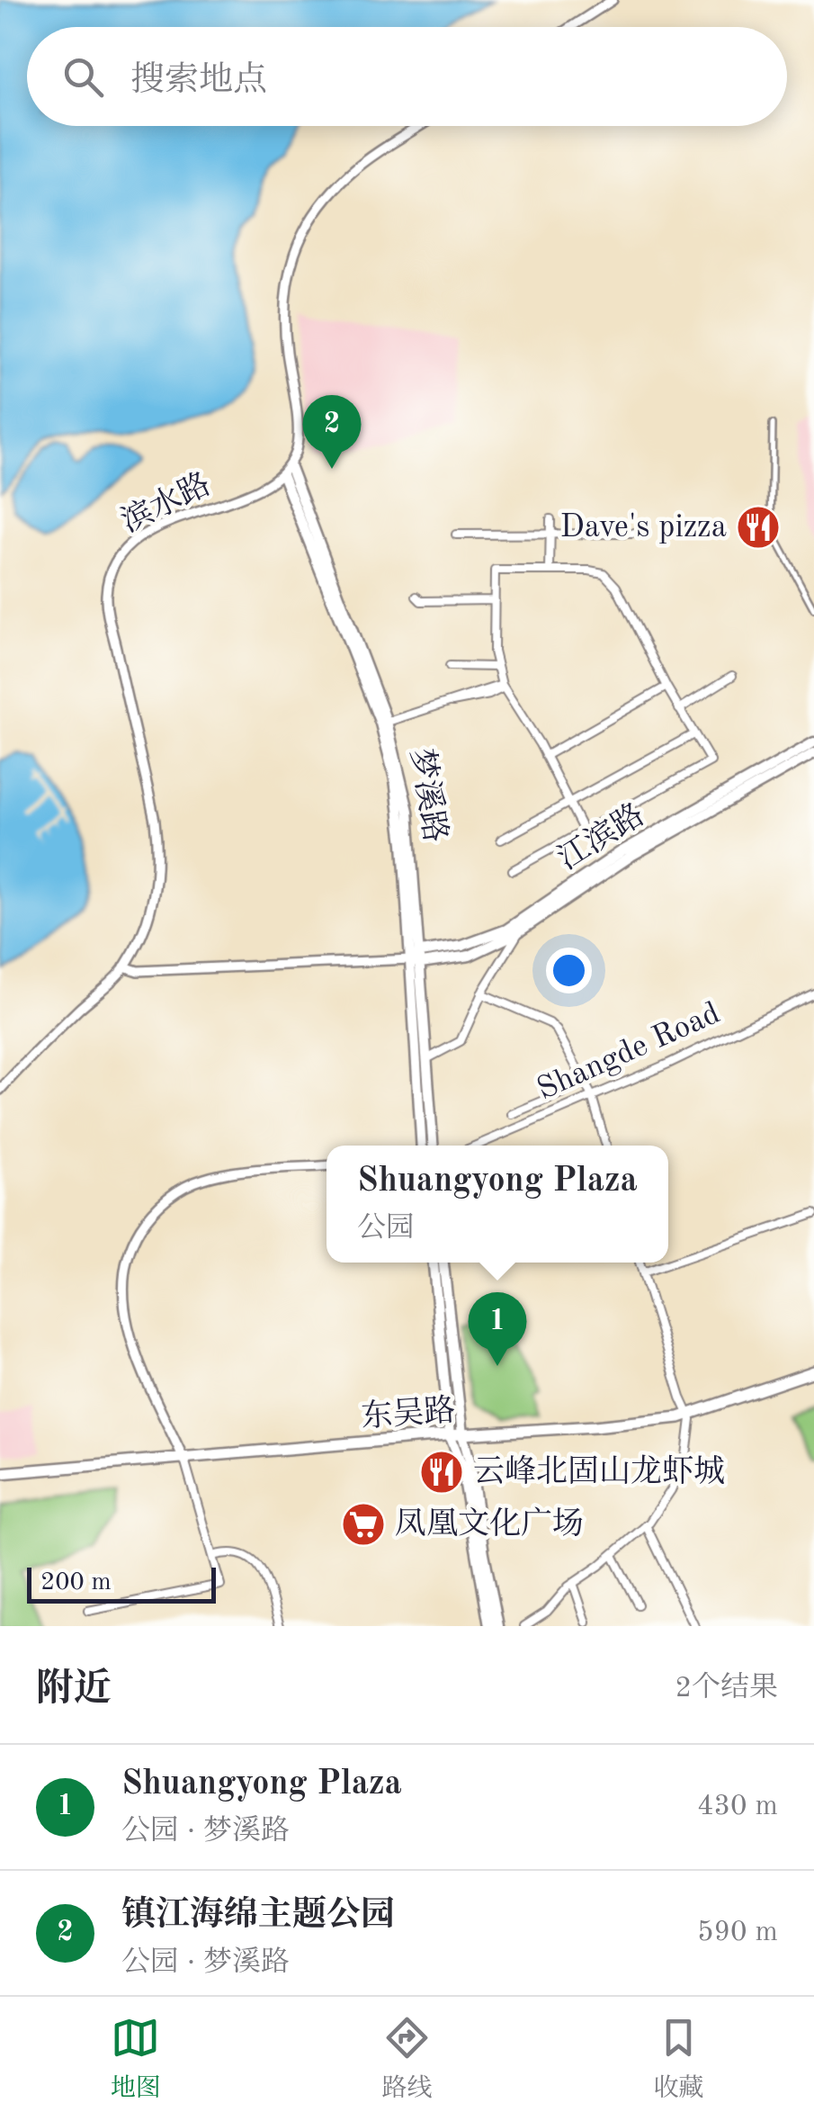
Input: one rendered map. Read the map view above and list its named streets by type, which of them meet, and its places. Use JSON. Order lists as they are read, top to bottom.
{
  "streets": {
    "main road": ["梦溪路", "江滨路", "东吴路"],
    "street": ["滨水路", "Shangde Road"]
  },
  "crossings": [
    ["滨水路", "梦溪路"],
    ["滨水路", "江滨路"],
    ["梦溪路", "江滨路"]
  ],
  "places": {
    "restaurant": ["Dave's pizza", "云峰北固山龙虾城"],
    "supermarket": ["凤凰文化广场"]
  },
  "scale_bar": "200 m",
  "page": {
    "search": "搜索地点",
    "pins": ["2", "1"],
    "popup": ["Shuangyong Plaza", "公园"],
    "scale": "200 m",
    "heading": ["附近", "2个结果"],
    "list": [
      {
        "mark": "1",
        "name": "Shuangyong Plaza",
        "note": "公园 · 梦溪路",
        "value": "430 m"
      },
      {
        "mark": "2",
        "name": "镇江海绵主题公园",
        "note": "公园 · 梦溪路",
        "value": "590 m"
      }
    ],
    "nav": ["地图", "路线", "收藏"]
  }
}
